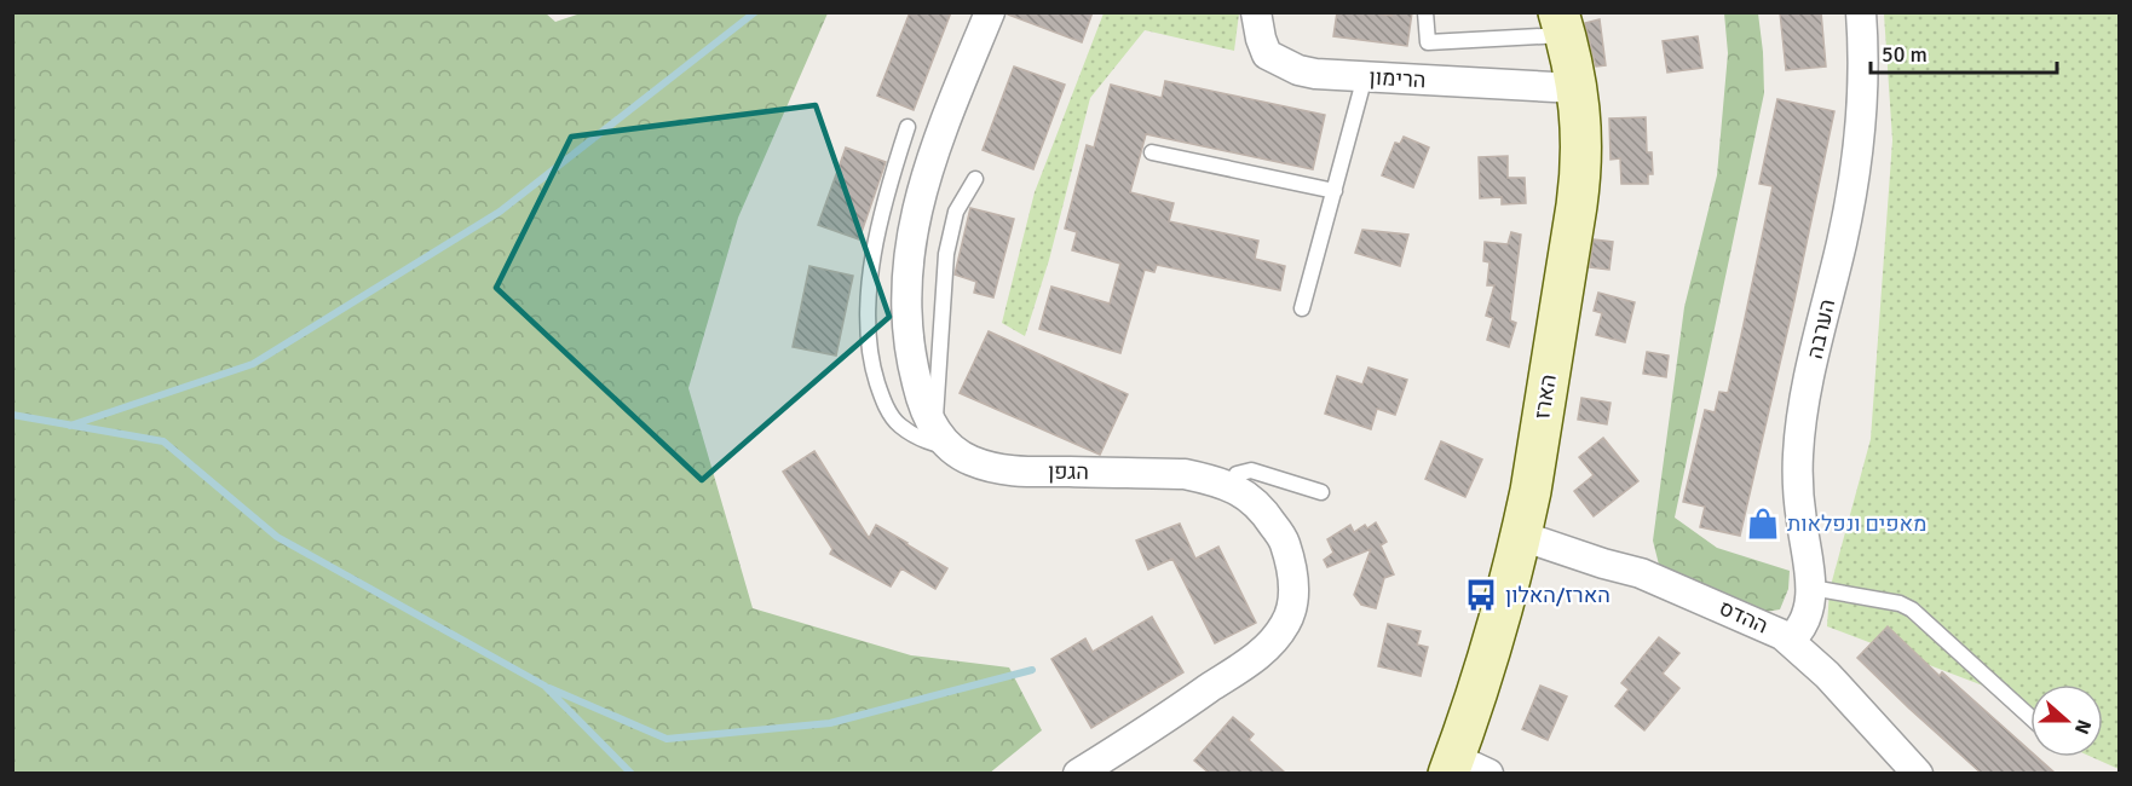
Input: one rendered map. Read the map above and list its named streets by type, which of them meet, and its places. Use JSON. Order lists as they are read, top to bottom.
{
  "streets": {
    "street": [
      "הרימון",
      "הערבה",
      "הארז",
      "הגפן",
      "ההדס"
    ]
  },
  "crossings": [
    ["הרימון", "הארז"],
    ["הערבה", "ההדס"],
    ["הארז", "ההדס"]
  ],
  "places": {
    "shop": ["מאפים ונפלאות"],
    "bus stop": ["הארז/האלון"]
  },
  "scale_bar": "50 m",
  "north": "right"
}
